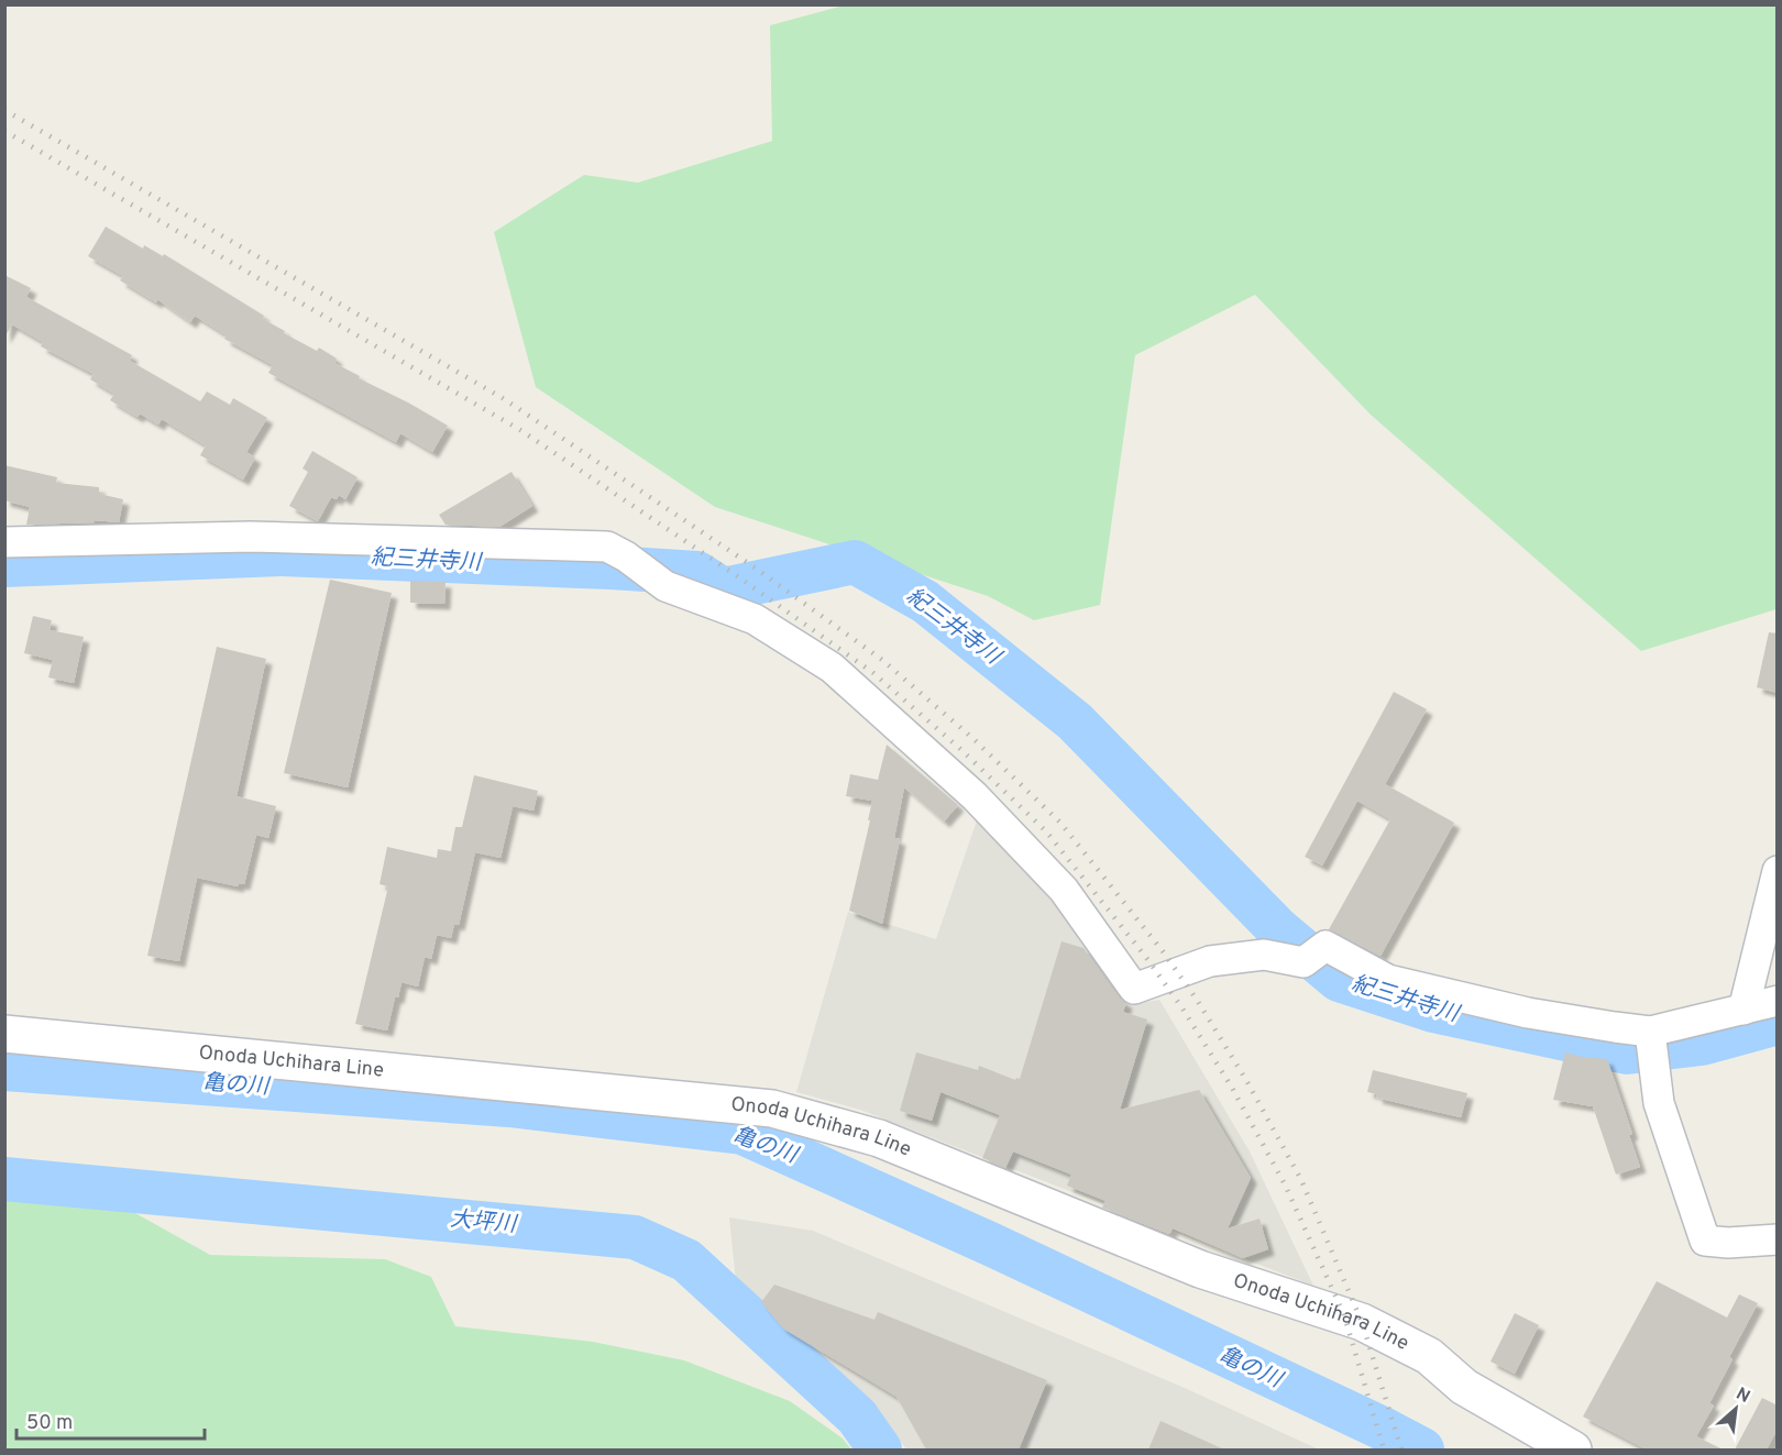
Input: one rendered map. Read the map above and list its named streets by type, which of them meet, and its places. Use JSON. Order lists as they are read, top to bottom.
{
  "streets": {
    "main road": ["Onoda Uchihara Line"]
  },
  "water": ["紀三井寺川", "亀の川", "大坪川"],
  "scale_bar": "50 m",
  "north": "top right"
}
